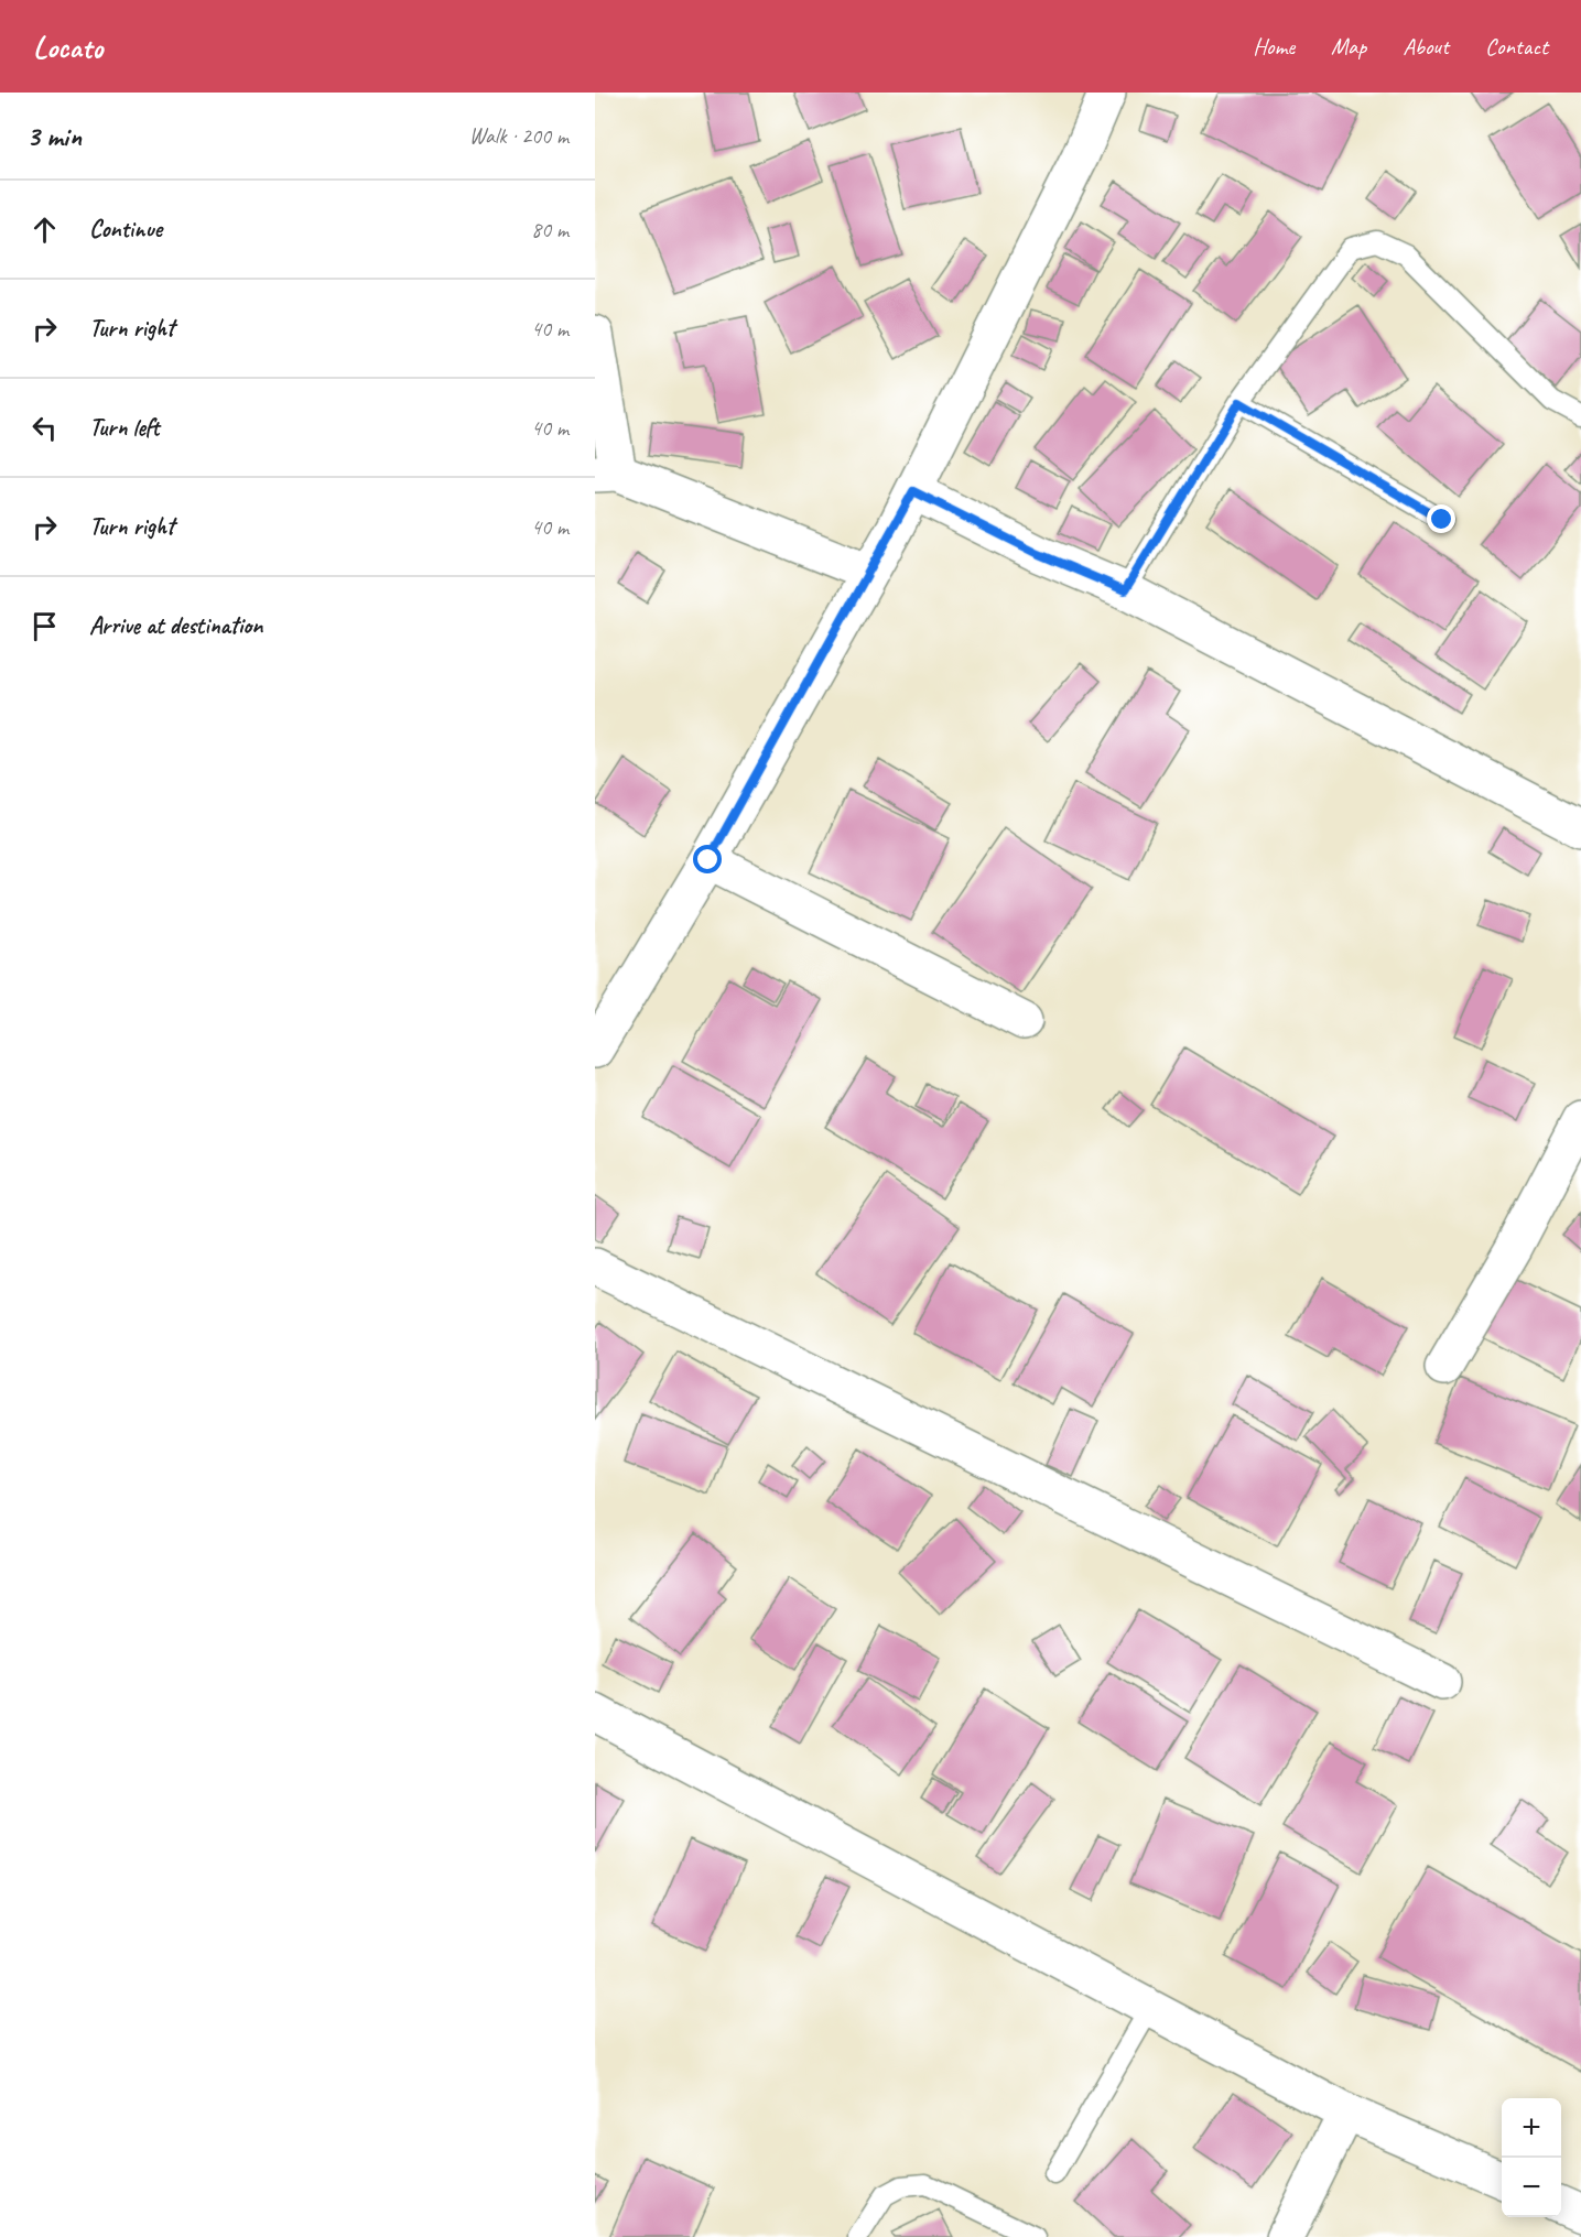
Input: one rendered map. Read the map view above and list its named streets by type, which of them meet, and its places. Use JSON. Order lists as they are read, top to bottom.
{
  "page": {
    "header": "Locato",
    "nav": [
      "Home",
      "Map",
      "About",
      "Contact"
    ],
    "heading": ["3 min", "Walk · 200 m"],
    "list": [
      ["Continue", "80 m"],
      ["Turn right", "40 m"],
      ["Turn left", "40 m"],
      ["Turn right", "40 m"],
      "Arrive at destination"
    ],
    "map_buttons": ["+", "−"]
  }
}
